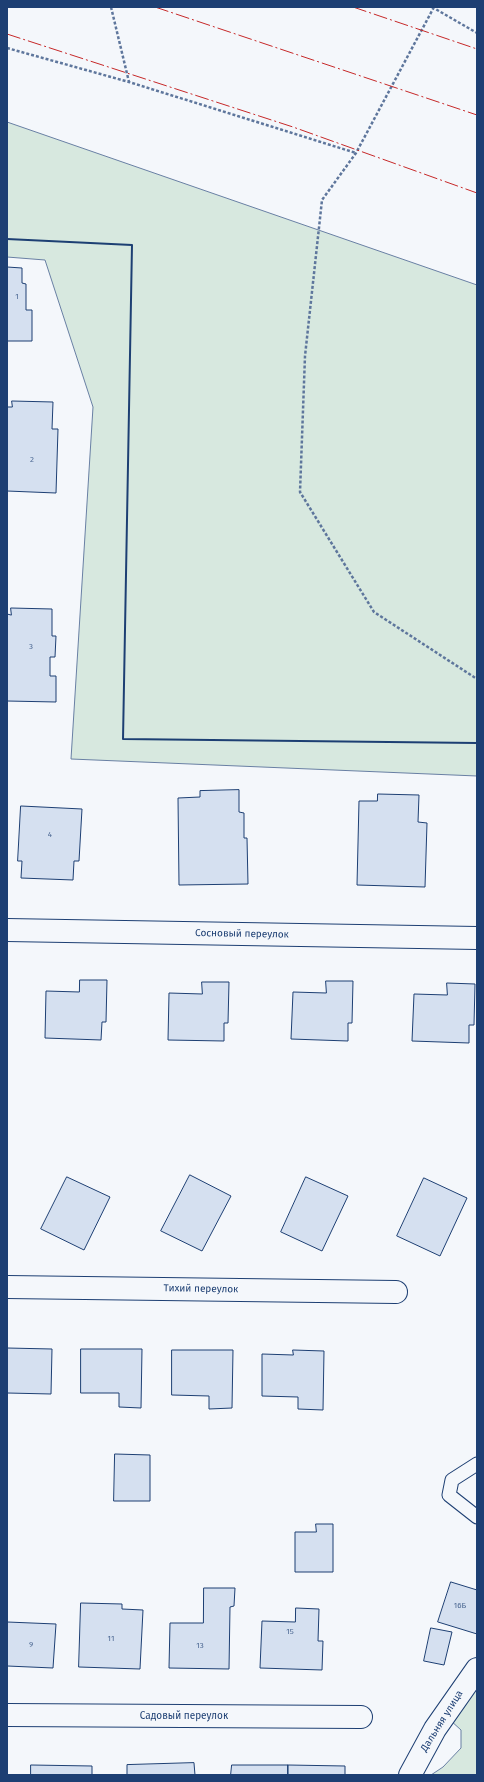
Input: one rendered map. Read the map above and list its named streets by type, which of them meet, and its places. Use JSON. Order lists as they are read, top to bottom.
{
  "streets": {
    "street": [
      "Сосновый переулок",
      "Тихий переулок",
      "Садовый переулок",
      "Дальняя улица"
    ]
  },
  "house_numbers": [
    "1",
    "2",
    "3",
    "4",
    "16Б",
    "15",
    "11",
    "9",
    "13"
  ]
}
